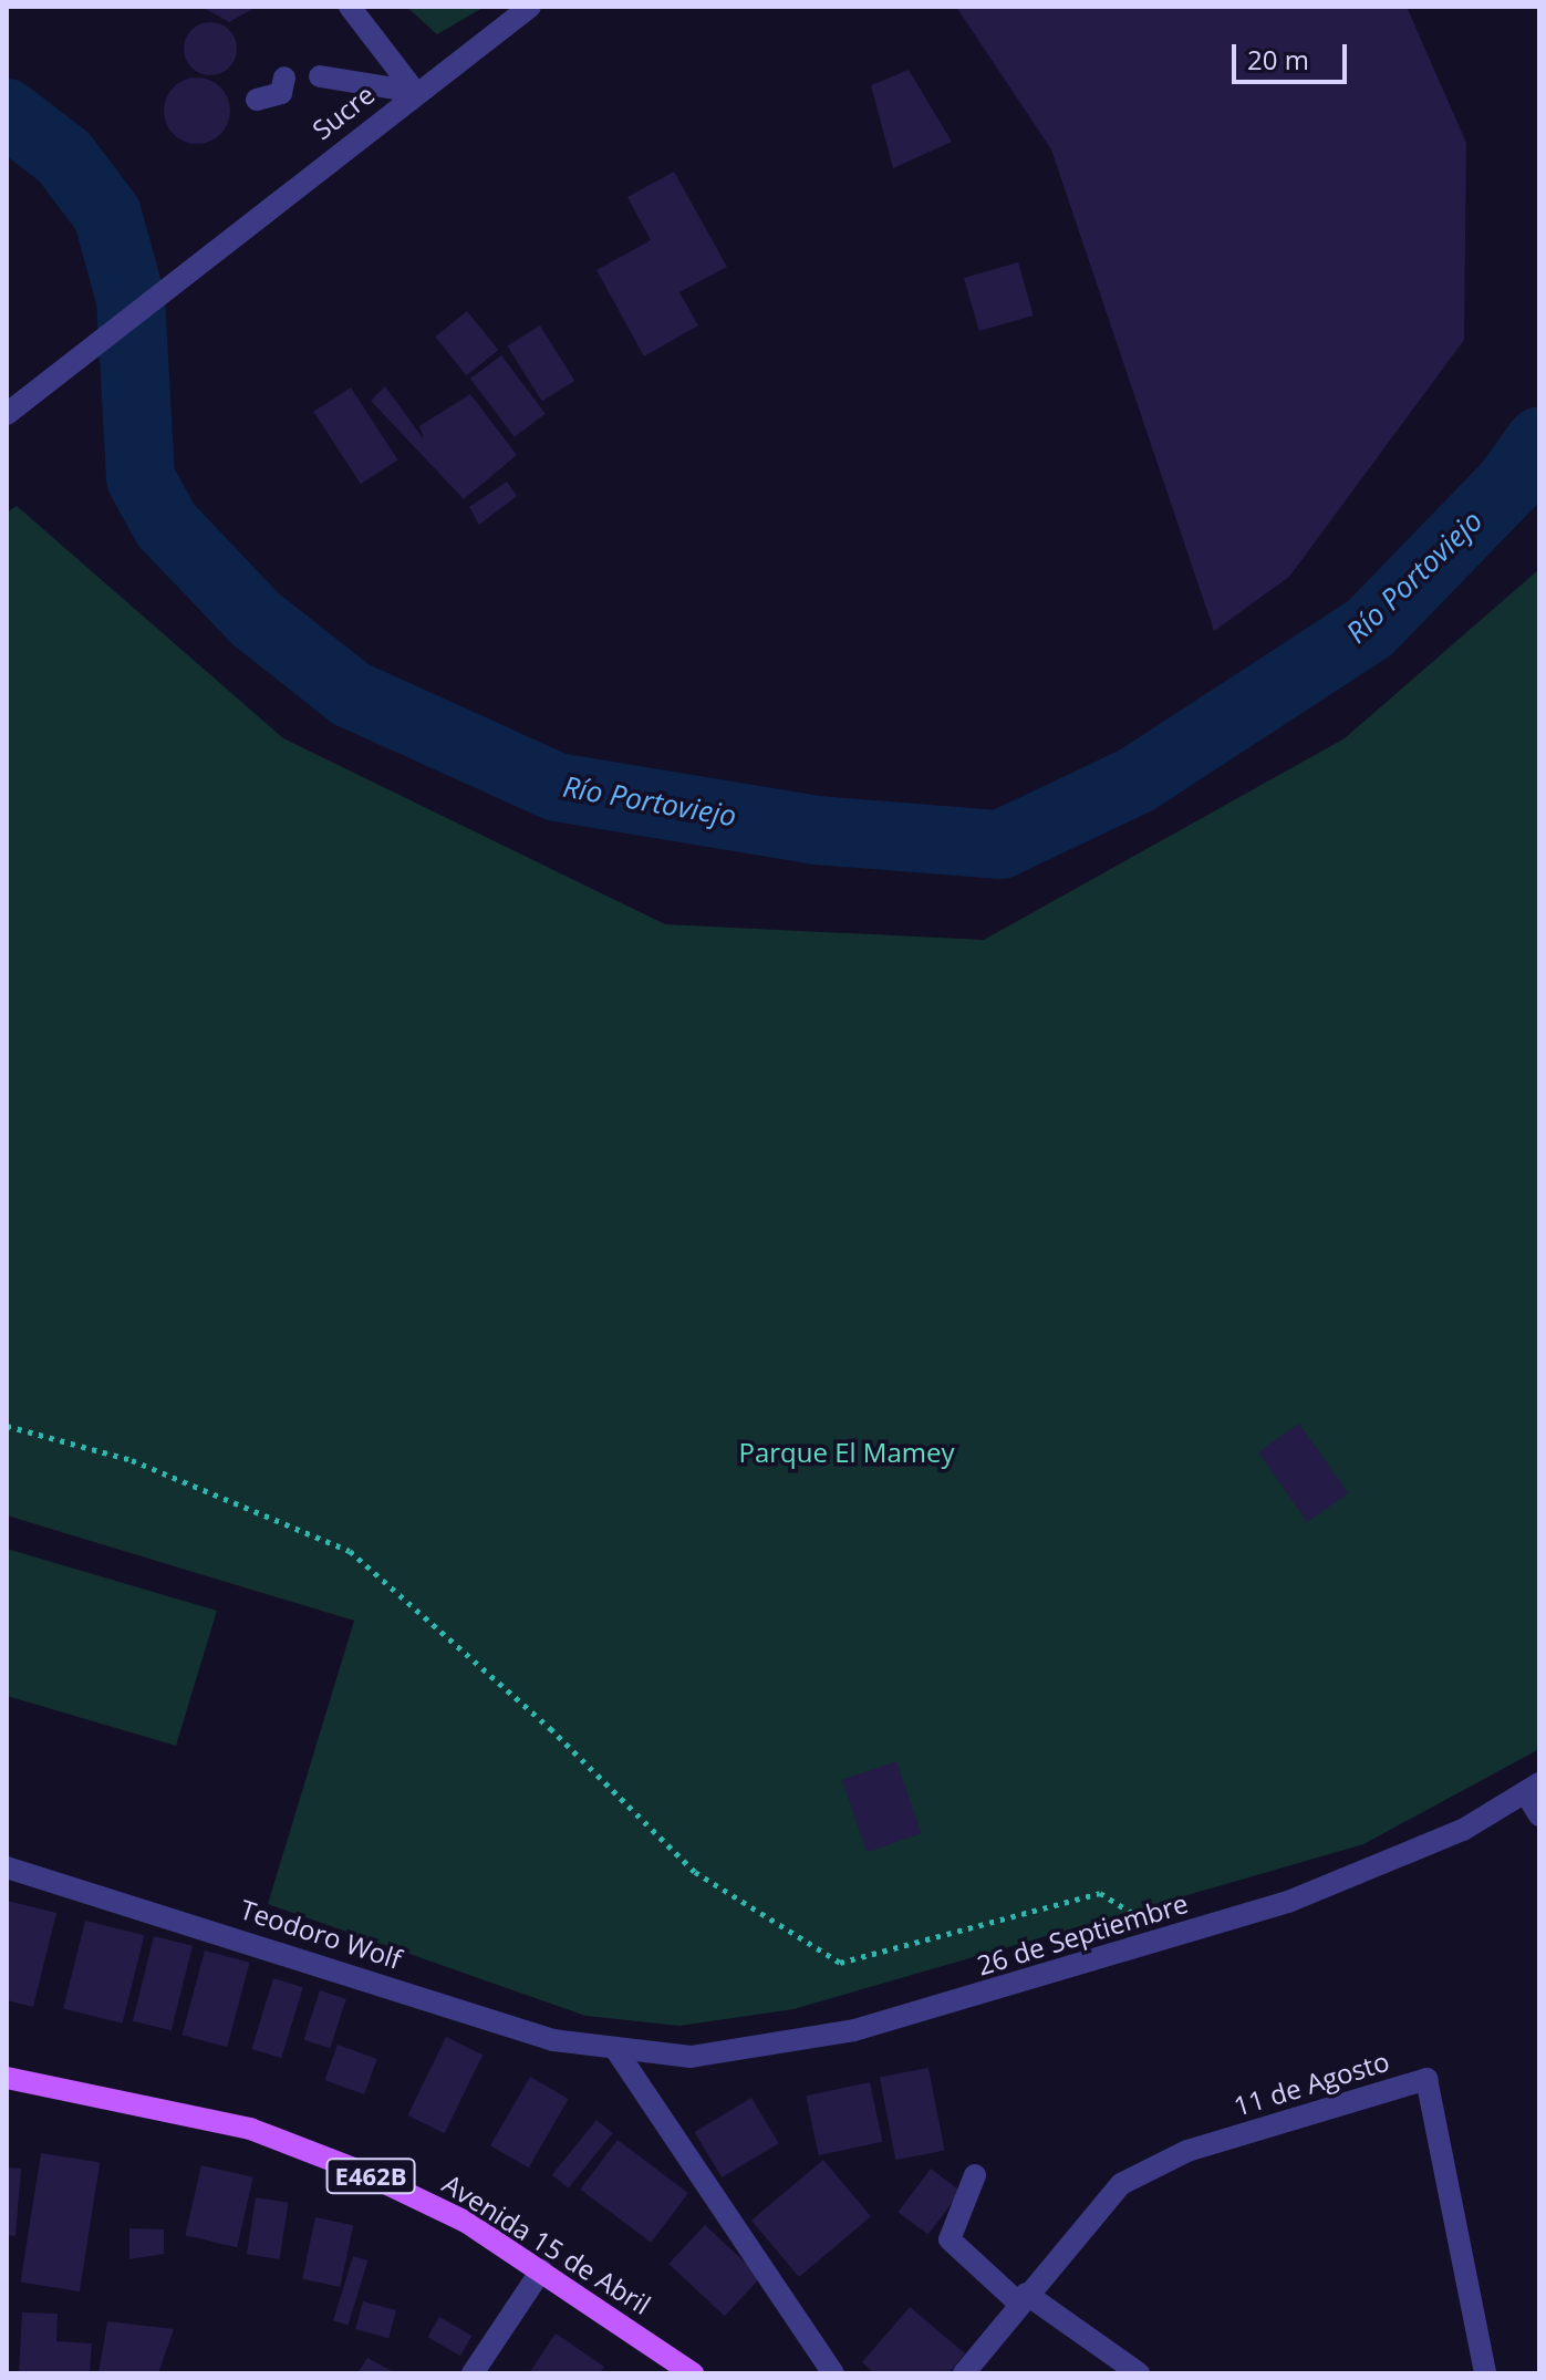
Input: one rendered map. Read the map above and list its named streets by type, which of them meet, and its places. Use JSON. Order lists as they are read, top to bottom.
{
  "streets": {
    "main road": ["E462B", "Avenida 15 de Abril"],
    "street": [
      "Sucre",
      "Teodoro Wolf",
      "26 de Septiembre",
      "11 de Agosto"
    ]
  },
  "crossings": [
    ["Teodoro Wolf", "26 de Septiembre"]
  ],
  "water": ["Río Portoviejo"],
  "parks": ["Parque El Mamey"],
  "scale_bar": "20 m"
}
